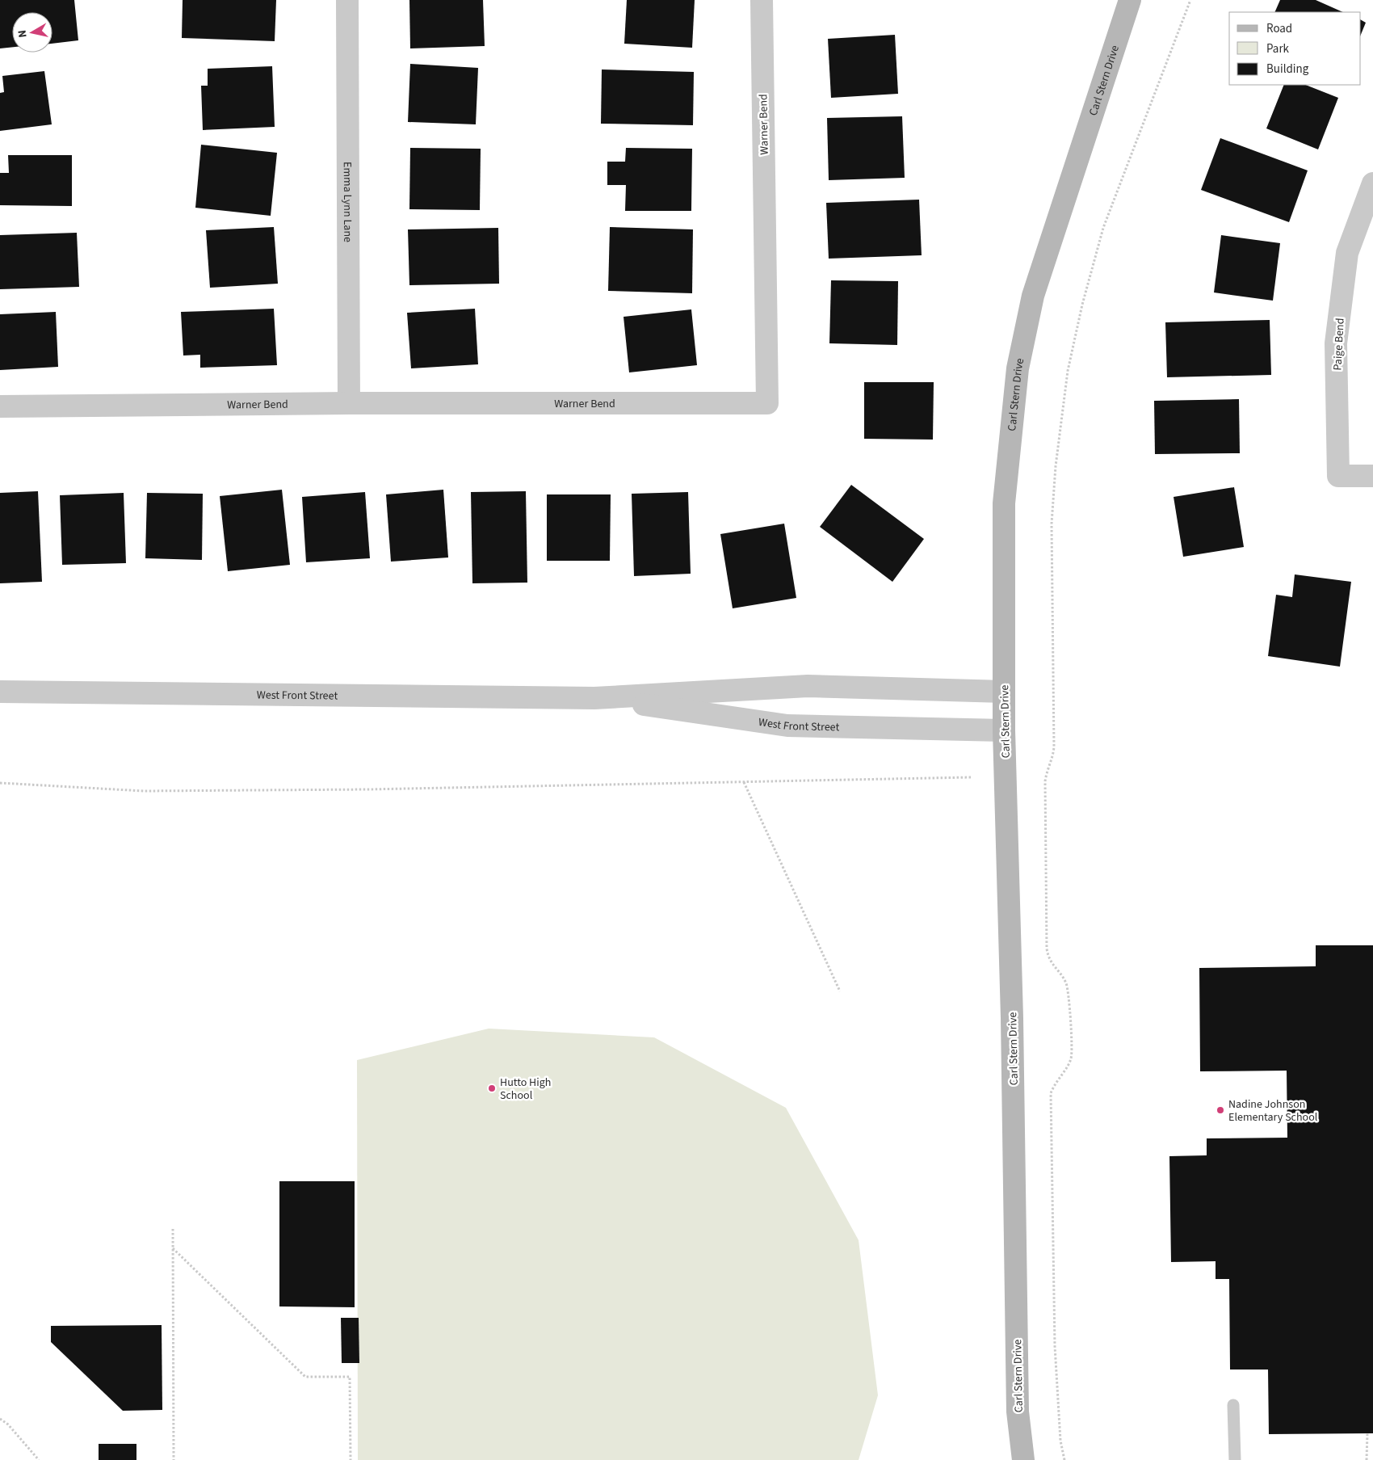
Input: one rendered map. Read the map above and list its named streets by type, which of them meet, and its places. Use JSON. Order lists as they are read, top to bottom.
{
  "streets": {
    "street": [
      "Carl Stern Drive",
      "Warner Bend",
      "Emma Lynn Lane",
      "Paige Bend",
      "West Front Street"
    ]
  },
  "crossings": [
    ["Carl Stern Drive", "West Front Street"],
    ["Warner Bend", "Emma Lynn Lane"]
  ],
  "places": ["Hutto High School", "Nadine Johnson Elementary School"],
  "legend": ["Road", "Park", "Building"],
  "north": "left"
}
